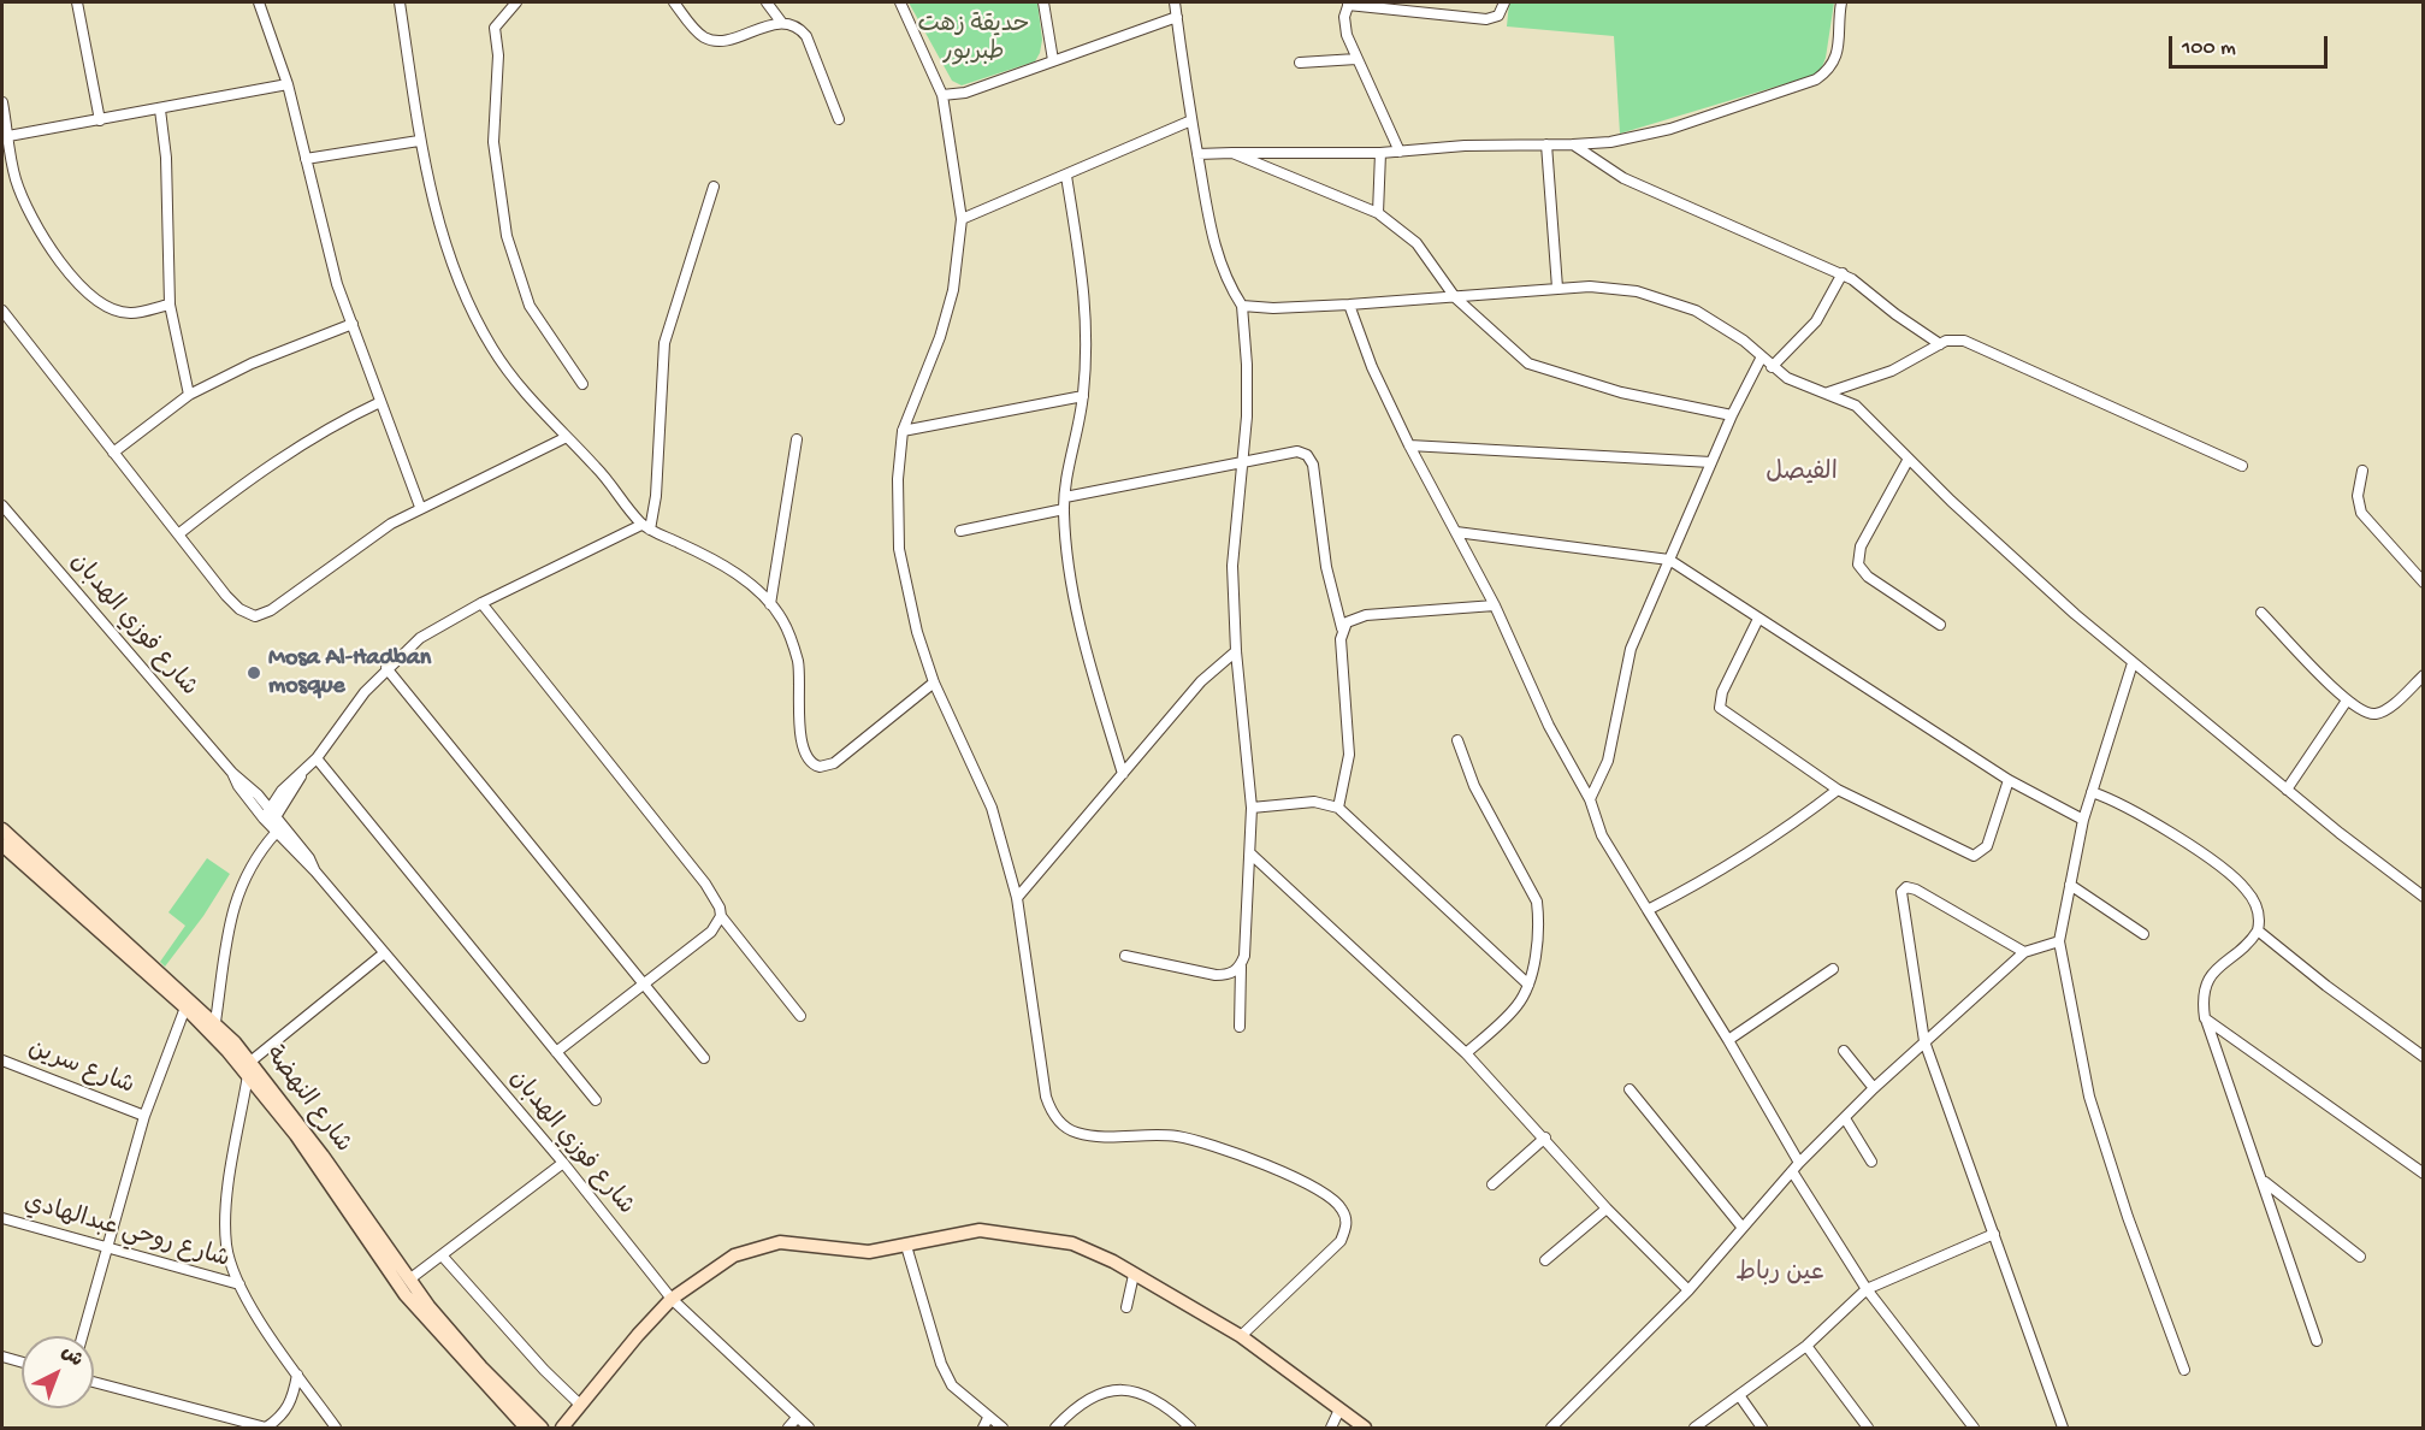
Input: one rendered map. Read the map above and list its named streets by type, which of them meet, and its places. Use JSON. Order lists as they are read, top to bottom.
{
  "streets": {
    "street": [
      "شارع فوزي الهدبان",
      "شارع سرين",
      "شارع النهضة",
      "شارع روحي عبدالهادي"
    ]
  },
  "districts": ["الفيصل", "عين رباط"],
  "parks": ["حديقة زهت طبربور"],
  "places": ["Mosa Al-Hadban mosque"],
  "scale_bar": "100 m",
  "north": "top right"
}
